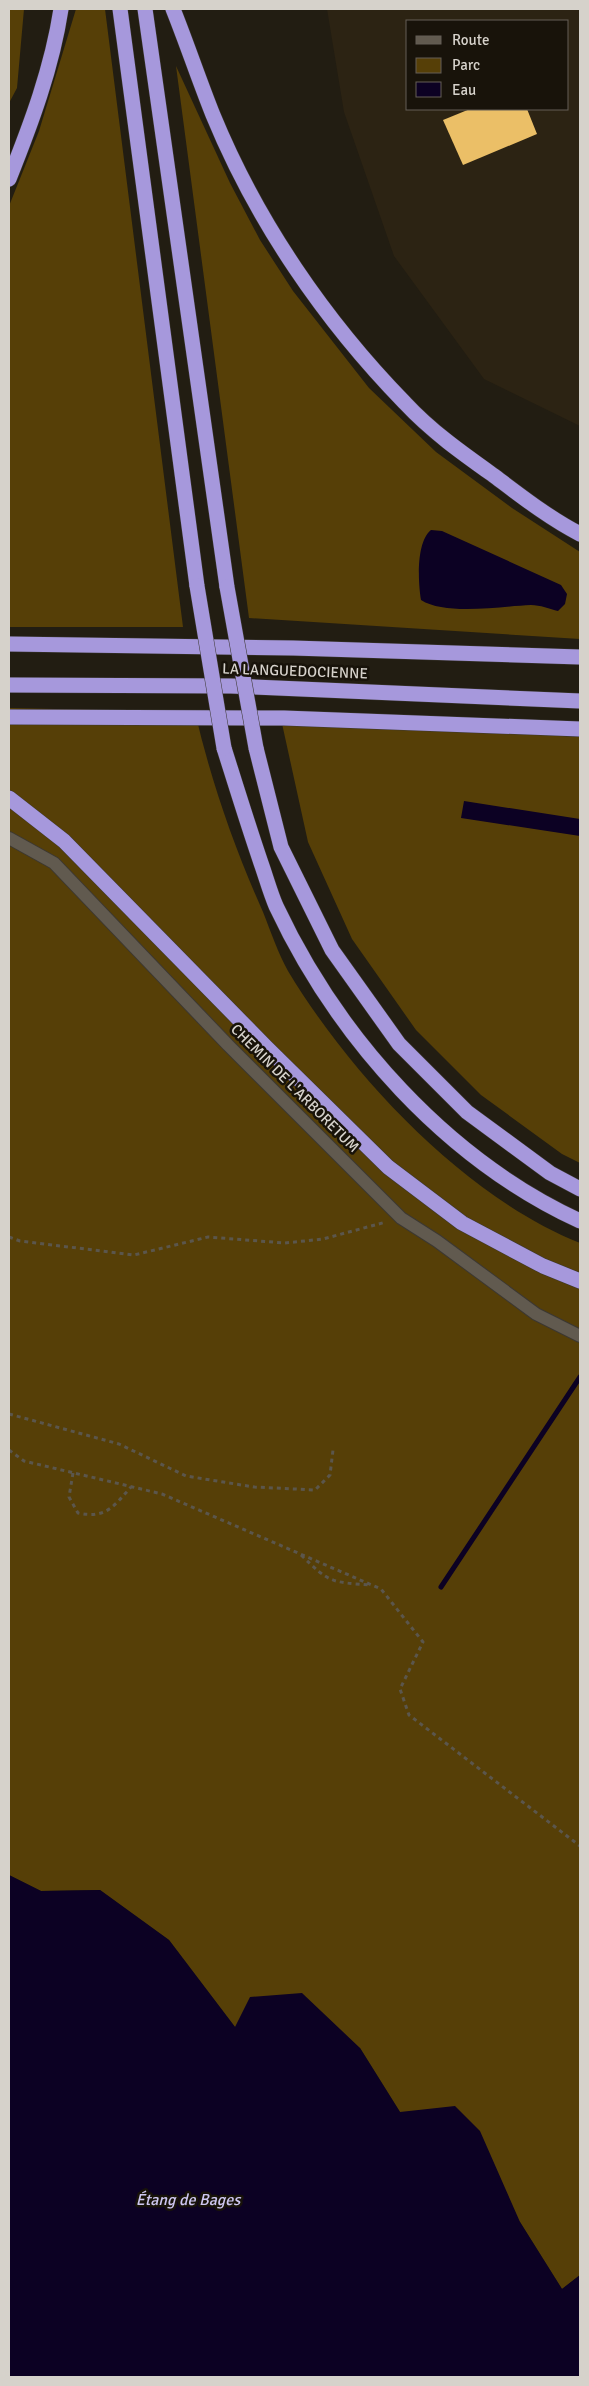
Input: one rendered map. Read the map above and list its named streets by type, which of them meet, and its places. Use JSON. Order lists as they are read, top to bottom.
{
  "streets": {
    "highway": ["LA LANGUEDOCIENNE"],
    "street": ["CHEMIN DE L'ARBORETUM"]
  },
  "water": ["Étang de Bages"],
  "legend": ["Route", "Parc", "Eau"]
}
